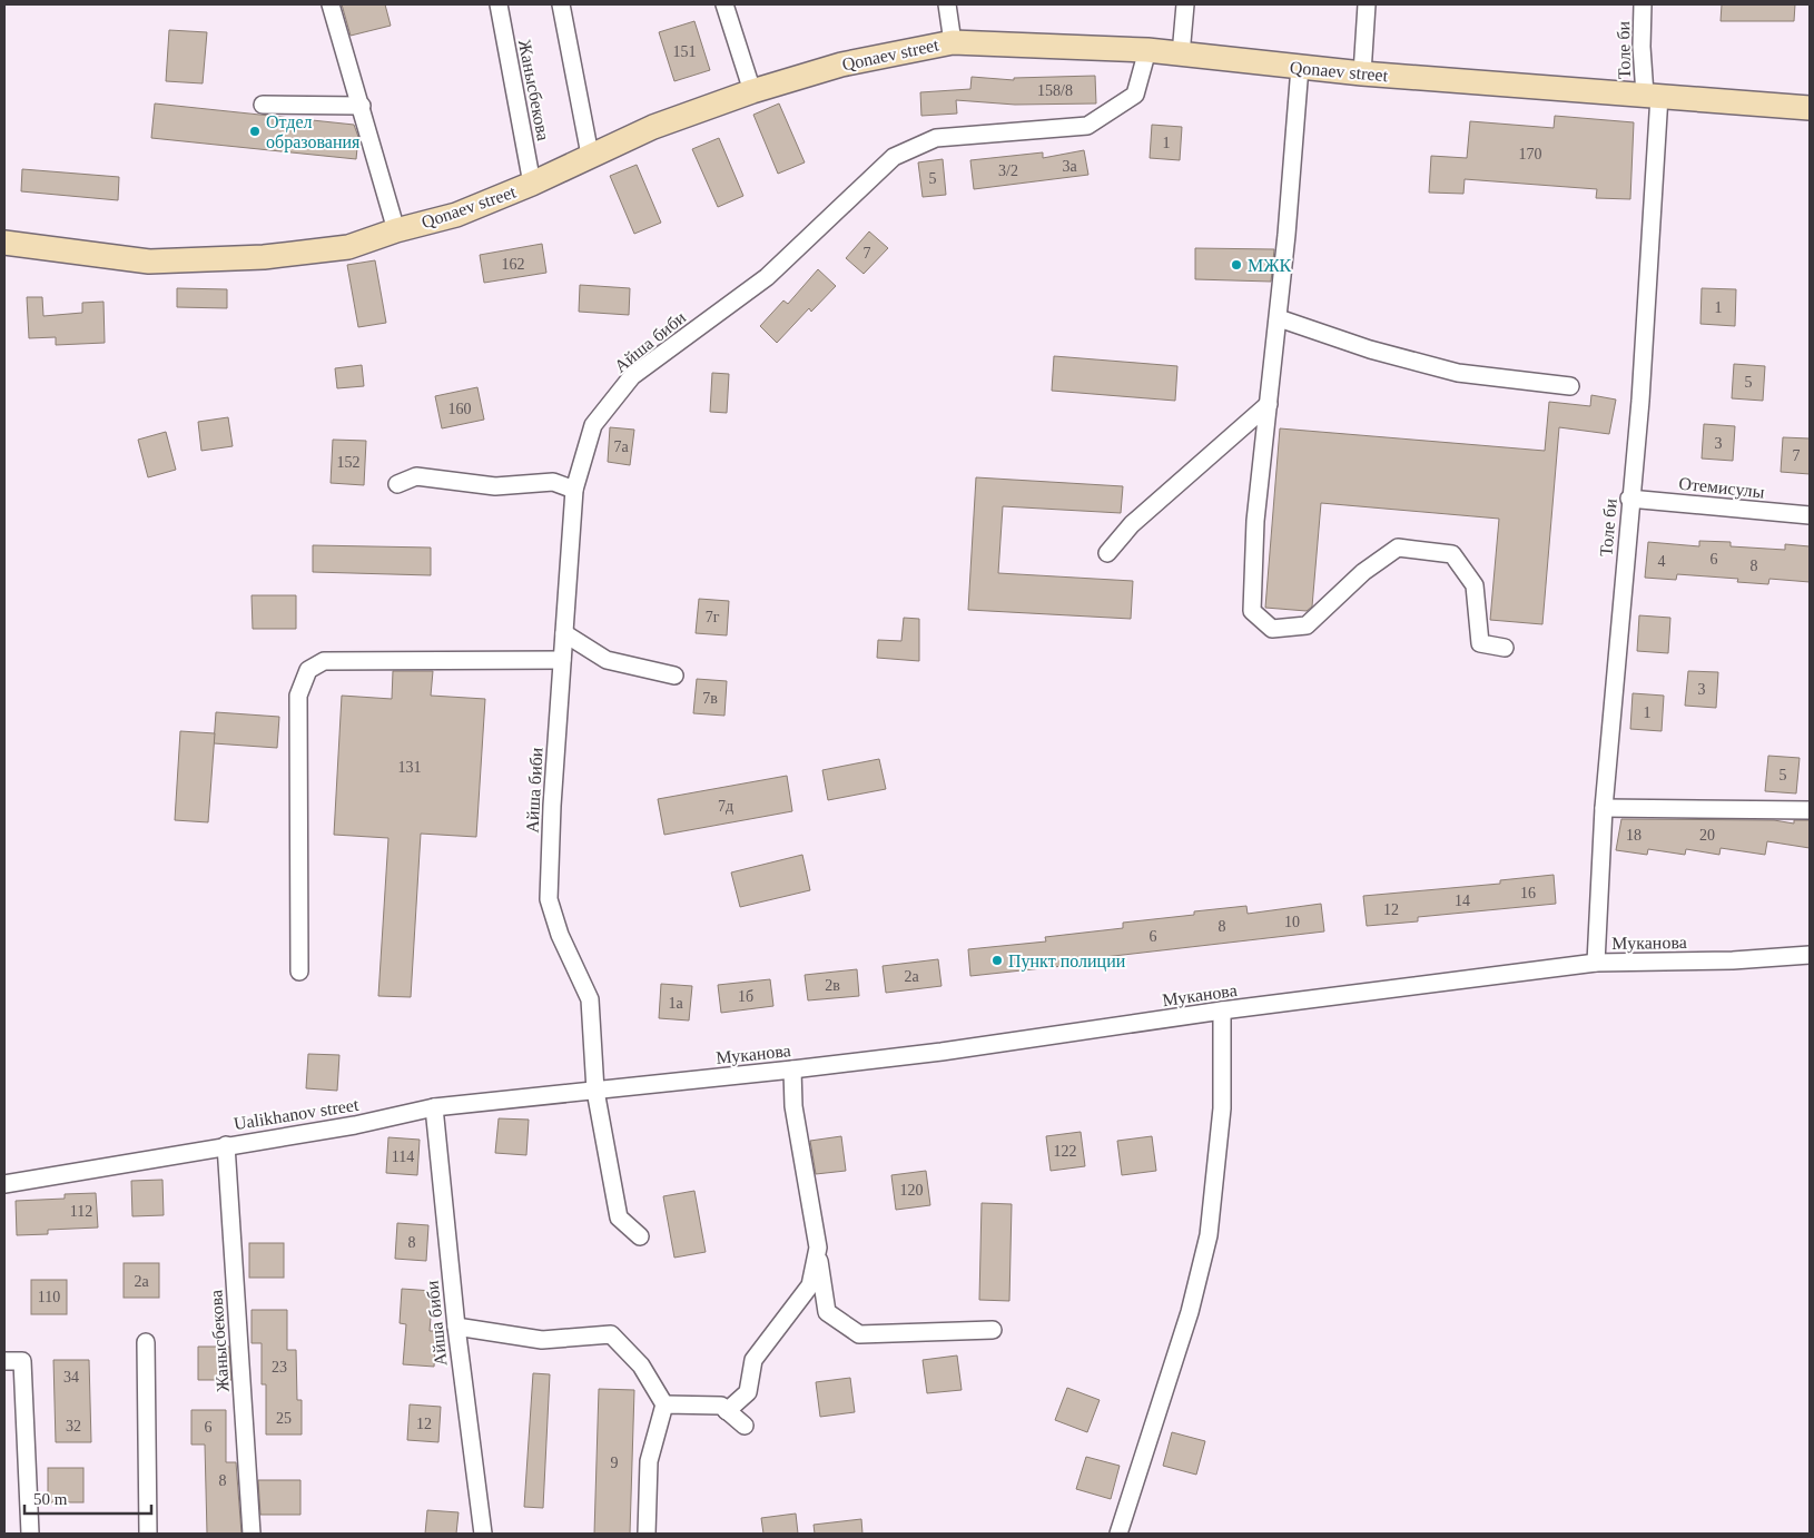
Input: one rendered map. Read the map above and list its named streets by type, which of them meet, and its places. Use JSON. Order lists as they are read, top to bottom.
{
  "streets": {
    "main road": ["Qonaev street"],
    "street": [
      "Толе би",
      "Жанысбекова",
      "Айша биби",
      "Отемисулы",
      "Муканова",
      "Ualikhanov street"
    ]
  },
  "crossings": [
    ["Толе би", "Qonaev street"],
    ["Толе би", "Отемисулы"],
    ["Толе би", "Муканова"],
    ["Qonaev street", "Жанысбекова"],
    ["Qonaev street", "Айша биби"],
    ["Жанысбекова", "Ualikhanov street"],
    ["Айша биби", "Муканова"],
    ["Айша биби", "Ualikhanov street"],
    ["Муканова", "Ualikhanov street"]
  ],
  "places": ["Отдел образования", "МЖК", "Пункт полиции"],
  "house_numbers": [
    "151",
    "158/8",
    "1",
    "170",
    "3а",
    "3/2",
    "5",
    "7",
    "162",
    "1",
    "5",
    "160",
    "3",
    "7а",
    "7",
    "152",
    "6",
    "4",
    "8",
    "7г",
    "3",
    "7в",
    "1",
    "131",
    "5",
    "7д",
    "18",
    "20",
    "16",
    "14",
    "12",
    "10",
    "8",
    "6",
    "2а",
    "2в",
    "1б",
    "1а",
    "122",
    "114",
    "120",
    "112",
    "8",
    "2а",
    "110",
    "23",
    "34",
    "25",
    "12",
    "32",
    "6",
    "9",
    "8"
  ],
  "scale_bar": "50 m"
}
